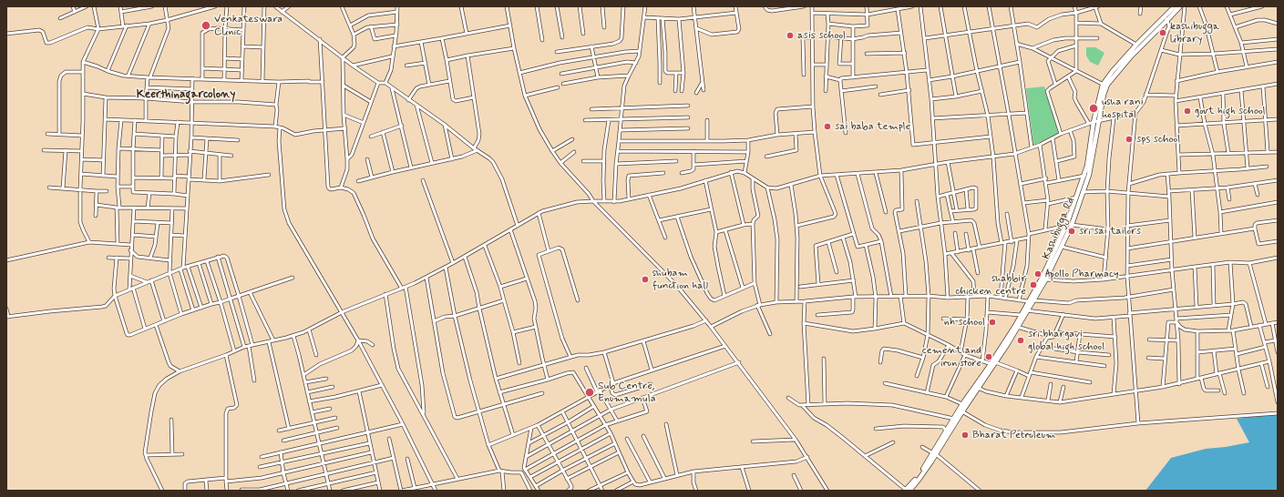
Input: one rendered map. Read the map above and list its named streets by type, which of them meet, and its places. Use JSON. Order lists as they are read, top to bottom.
{
  "streets": {
    "main road": ["Kashibugga Rd"]
  },
  "districts": ["Keerthinagarcolony"],
  "places": [
    "Venkateswara Clinic",
    "kashibugga library",
    "asis school",
    "usha rani hospital",
    "govt high school",
    "sai baba temple",
    "sps school",
    "sri sai tailors",
    "Apollo Pharmacy",
    "shubam function hall",
    "shabbir chicken centre",
    "nh school",
    "sri bhargavi global high school",
    "cement and iron store",
    "Sub Centre, Enumamula",
    "Bharat Petroleum"
  ]
}
